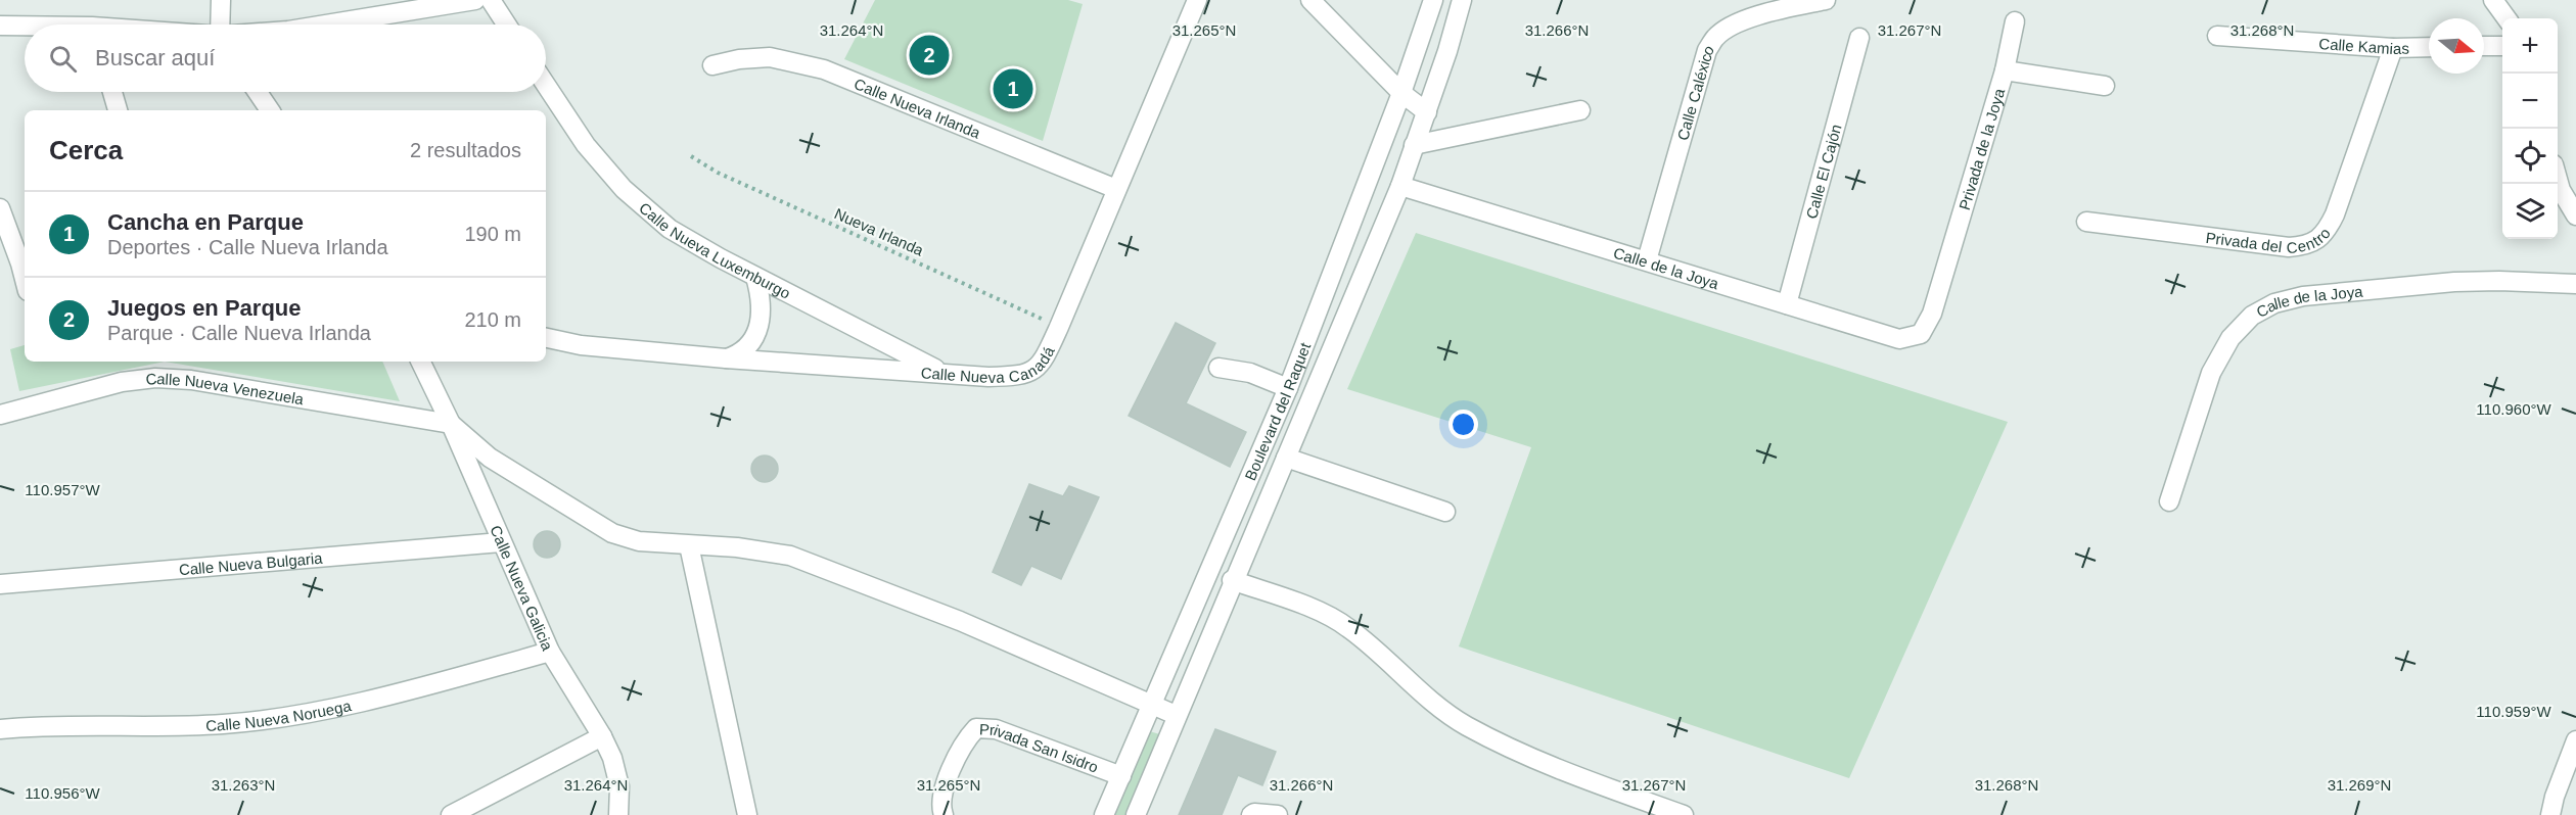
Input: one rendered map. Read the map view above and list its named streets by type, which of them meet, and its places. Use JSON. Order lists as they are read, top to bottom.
{
  "streets": {
    "street": [
      "Calle Kamias",
      "Calle Caléxico",
      "Calle Nueva Irlanda",
      "Privada de la Joya",
      "Calle El Cajón",
      "Privada del Centro",
      "Calle Nueva Luxemburgo",
      "Calle de la Joya",
      "Calle Nueva Canadá",
      "Calle Nueva Venezuela",
      "Boulevard del Raquet",
      "Calle Nueva Bulgaria",
      "Calle Nueva Galicia",
      "Calle Nueva Noruega",
      "Privada San Isidro"
    ],
    "path": ["Nueva Irlanda"]
  },
  "crossings": [
    ["Calle Kamias", "Privada del Centro"],
    ["Calle Caléxico", "Calle de la Joya"],
    ["Calle Nueva Irlanda", "Calle Nueva Canadá"],
    ["Privada de la Joya", "Calle de la Joya"],
    ["Calle El Cajón", "Calle de la Joya"],
    ["Nueva Irlanda", "Calle Nueva Canadá"],
    ["Calle Nueva Luxemburgo", "Calle Nueva Canadá"],
    ["Calle de la Joya", "Boulevard del Raquet"],
    ["Calle Nueva Venezuela", "Calle Nueva Galicia"],
    ["Boulevard del Raquet", "Privada San Isidro"],
    ["Calle Nueva Bulgaria", "Calle Nueva Galicia"],
    ["Calle Nueva Galicia", "Calle Nueva Noruega"]
  ],
  "north": "right",
  "page": {
    "map_buttons": ["+", "−"],
    "search": "Buscar aquí",
    "pins": ["2", "1"],
    "heading": ["Cerca", "2 resultados"],
    "list": [
      {
        "mark": "1",
        "name": "Cancha en Parque",
        "note": "Deportes · Calle Nueva Irlanda",
        "value": "190 m"
      },
      {
        "mark": "2",
        "name": "Juegos en Parque",
        "note": "Parque · Calle Nueva Irlanda",
        "value": "210 m"
      }
    ]
  },
  "coordinates": [
    "31.264°N",
    "31.265°N",
    "31.266°N",
    "31.267°N",
    "31.268°N",
    "110.960°W",
    "110.957°W",
    "110.959°W",
    "31.263°N",
    "31.269°N",
    "110.956°W"
  ]
}
